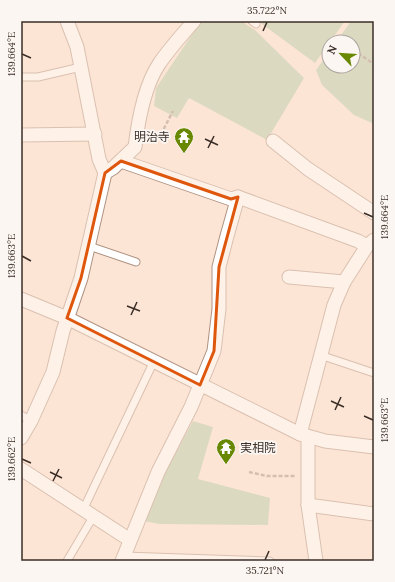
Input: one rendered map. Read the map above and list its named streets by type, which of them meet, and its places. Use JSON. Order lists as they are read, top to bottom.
{
  "places": {
    "temple": ["明治寺", "実相院"]
  },
  "north": "top left",
  "coordinates": [
    "35.722°N",
    "139.664°E",
    "139.663°E",
    "139.662°E",
    "35.721°N"
  ]
}
